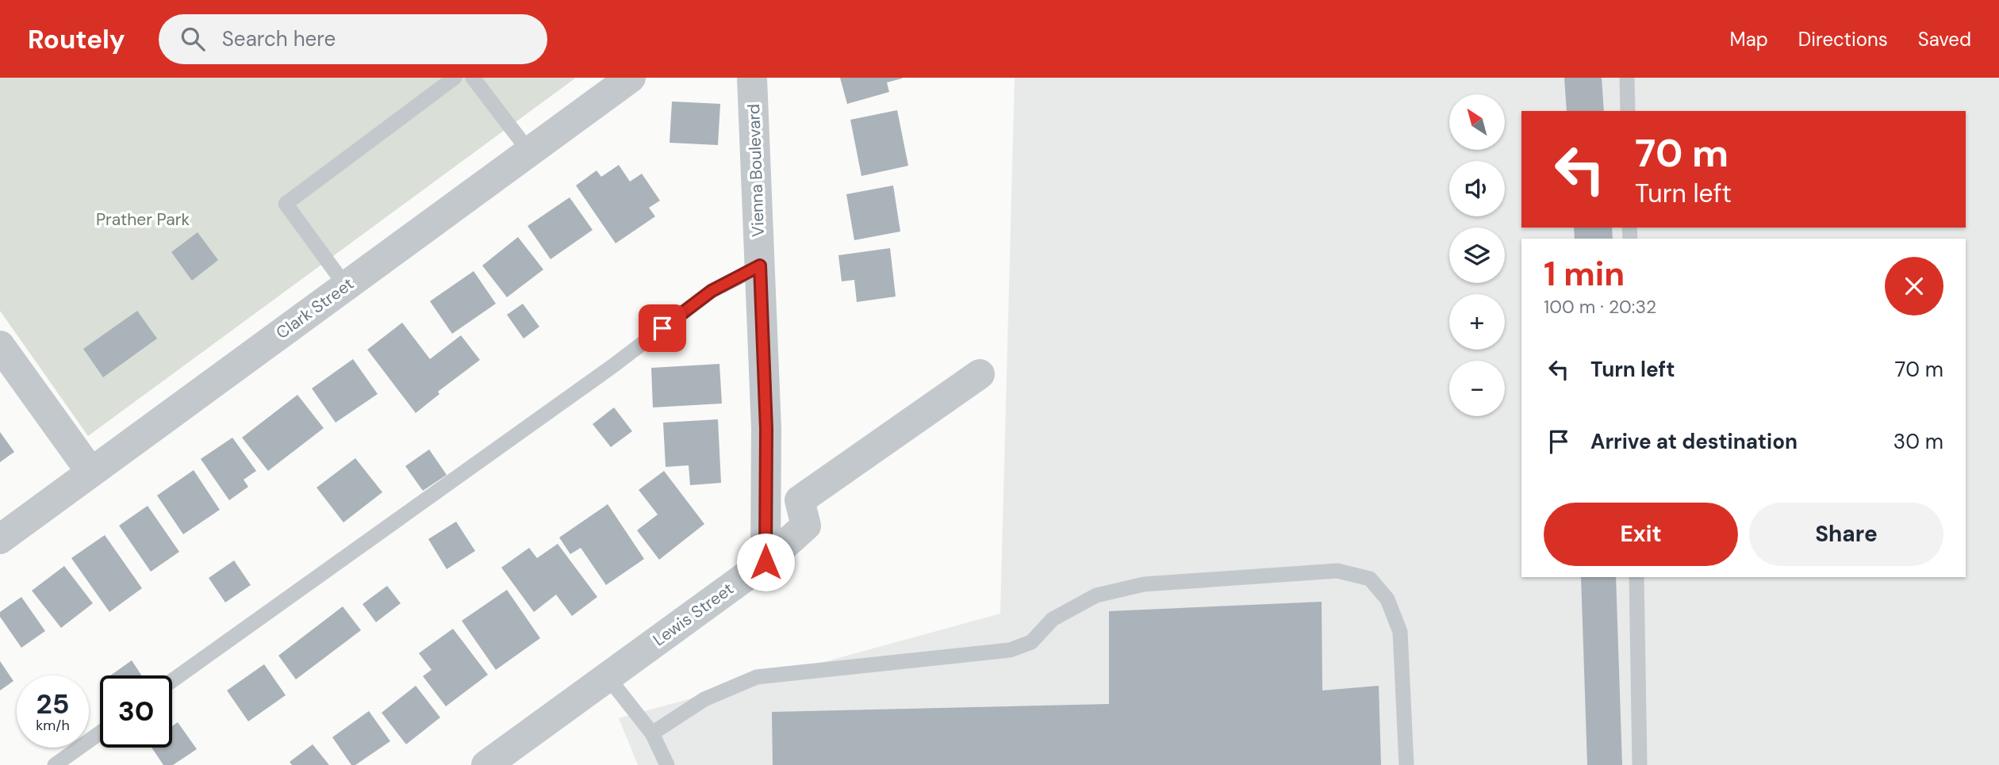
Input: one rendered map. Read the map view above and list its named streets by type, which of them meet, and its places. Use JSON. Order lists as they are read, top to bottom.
{
  "streets": {
    "street": ["Vienna Boulevard", "Clark Street", "Lewis Street"]
  },
  "crossings": [
    ["Vienna Boulevard", "Lewis Street"]
  ],
  "parks": ["Prather Park"],
  "north": "top left",
  "page": {
    "header": "Routely",
    "search": "Search here",
    "nav": ["Map", "Directions", "Saved"],
    "map_buttons": ["+", "−"],
    "turn": ["70 m", "Turn left"],
    "heading": ["1 min", "100 m · 20:32"],
    "list": [
      {
        "name": "Turn left",
        "value": "70 m"
      },
      {
        "name": "Arrive at destination",
        "value": "30 m"
      }
    ],
    "buttons": ["Exit", "Share"],
    "speed": "25 km/h",
    "limit": "30"
  }
}
